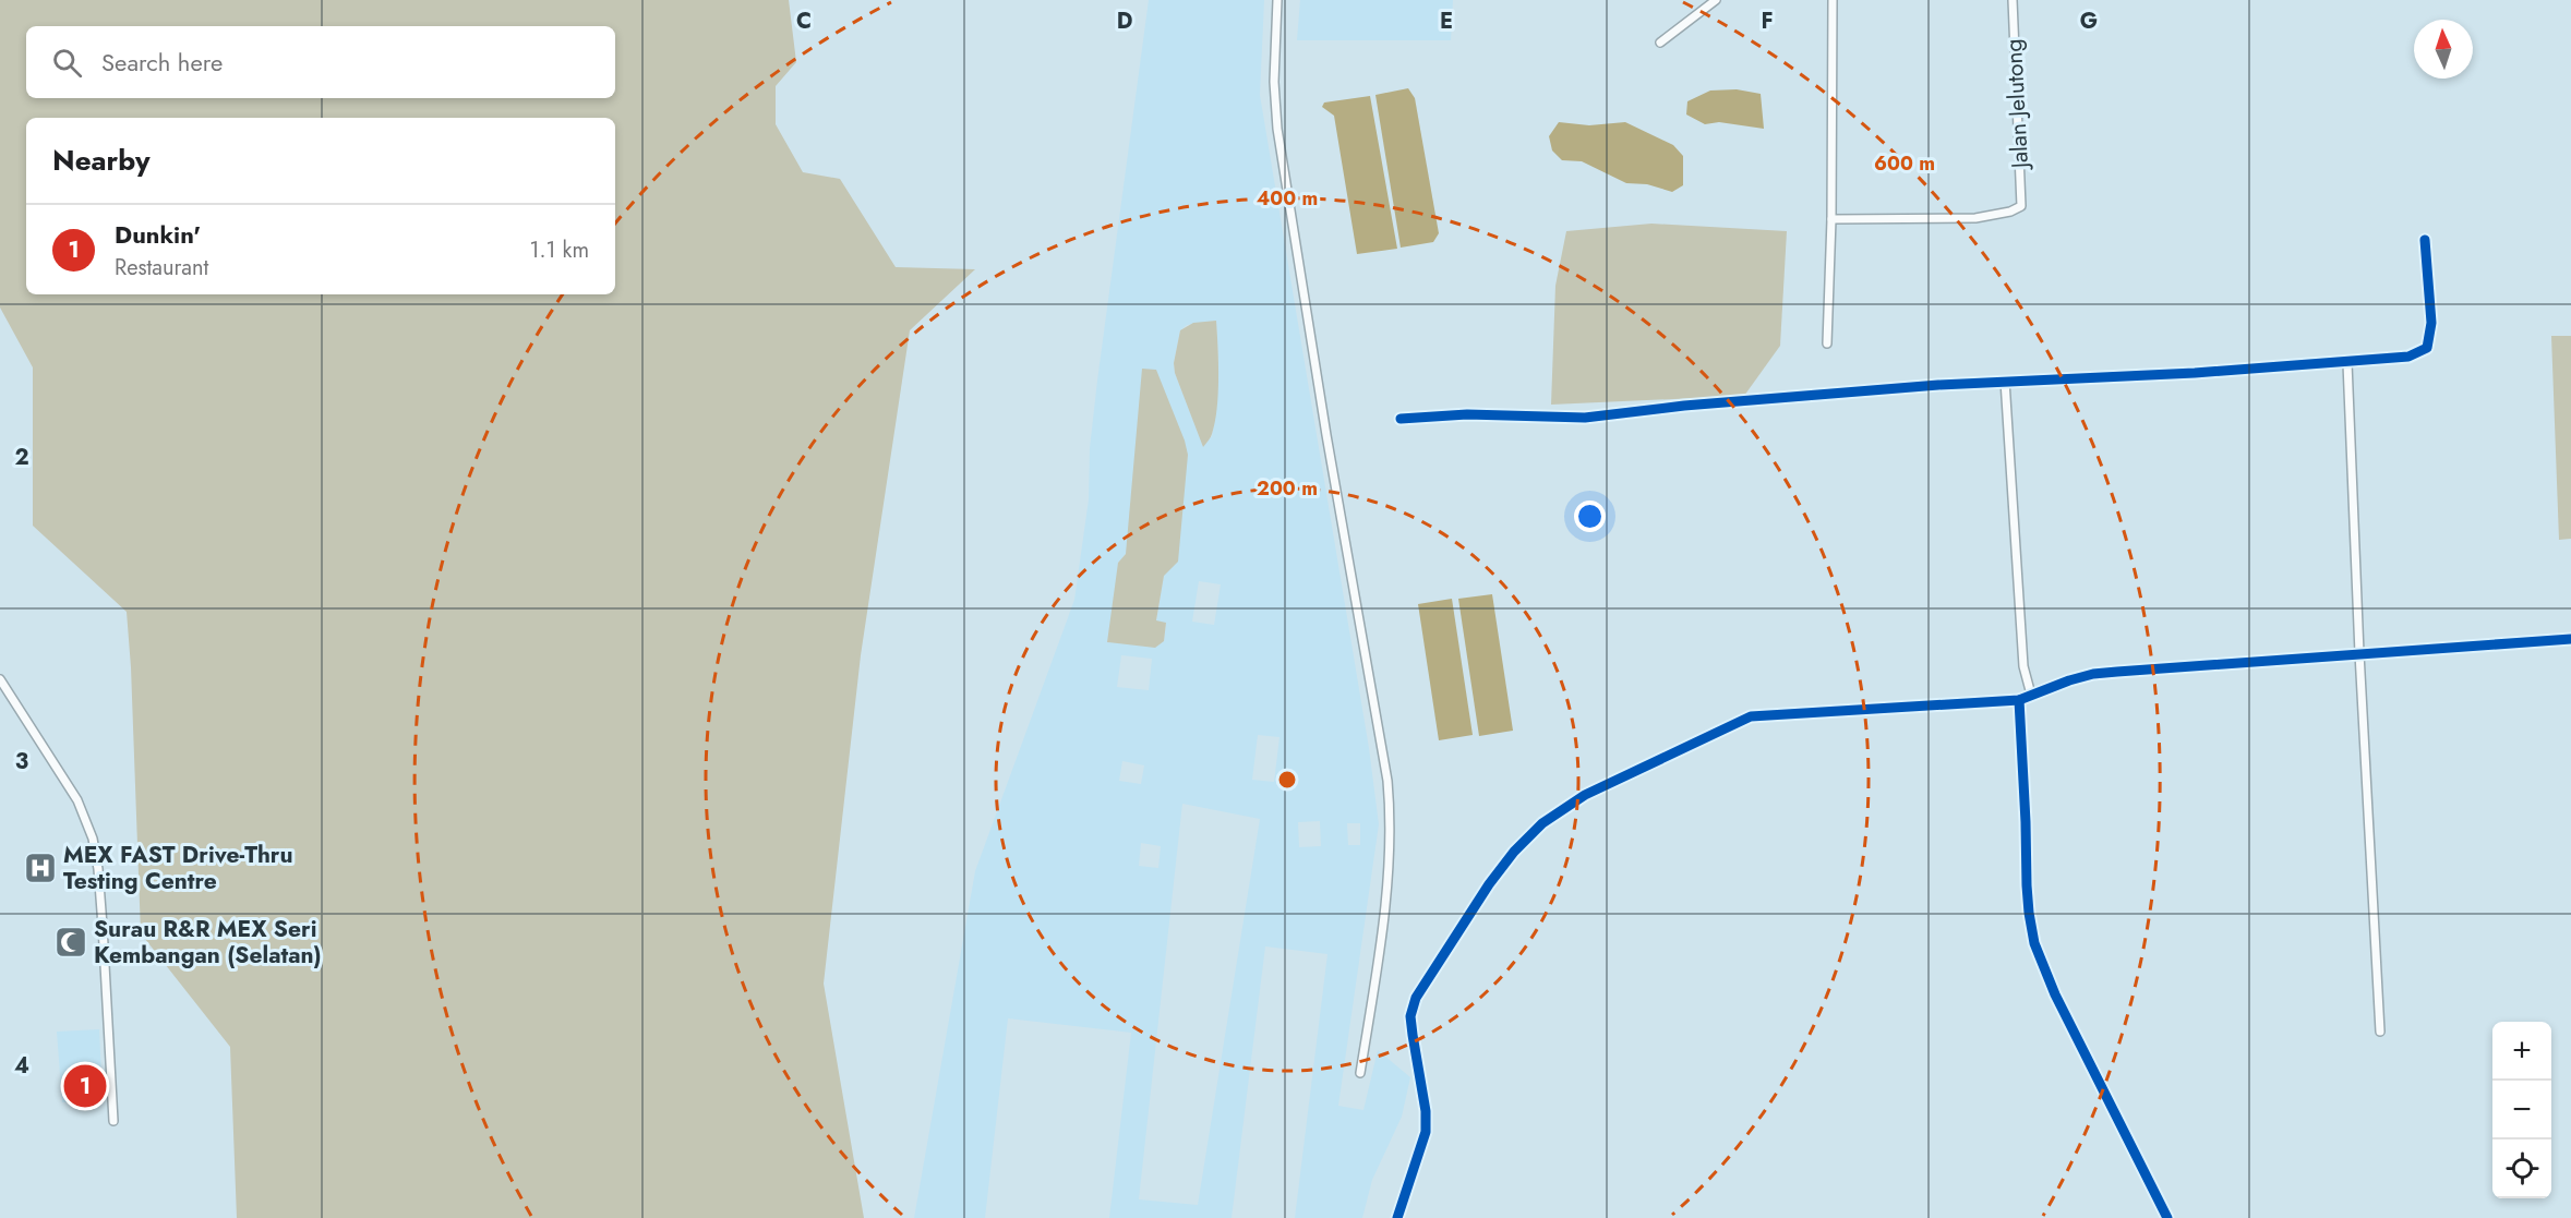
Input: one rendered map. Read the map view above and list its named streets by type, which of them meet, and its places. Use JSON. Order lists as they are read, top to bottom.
{
  "streets": {
    "street": ["Jalan Jelutong"]
  },
  "places": {
    "hospital": ["MEX FAST Drive-Thru Testing Centre"],
    "mosque": ["Surau R&R MEX Seri Kembangan (Selatan)"]
  },
  "north": "top",
  "page": {
    "search": "Search here",
    "heading": "Nearby",
    "list": [
      {
        "mark": "1",
        "name": "Dunkin'",
        "note": "Restaurant",
        "value": "1.1 km"
      }
    ],
    "map_buttons": ["+", "−"],
    "pins": "1"
  },
  "grid": {
    "columns": [
      "C",
      "D",
      "E",
      "F",
      "G"
    ],
    "rows": ["2", "3", "4"]
  },
  "rings": ["600 m", "400 m", "200 m"]
}
